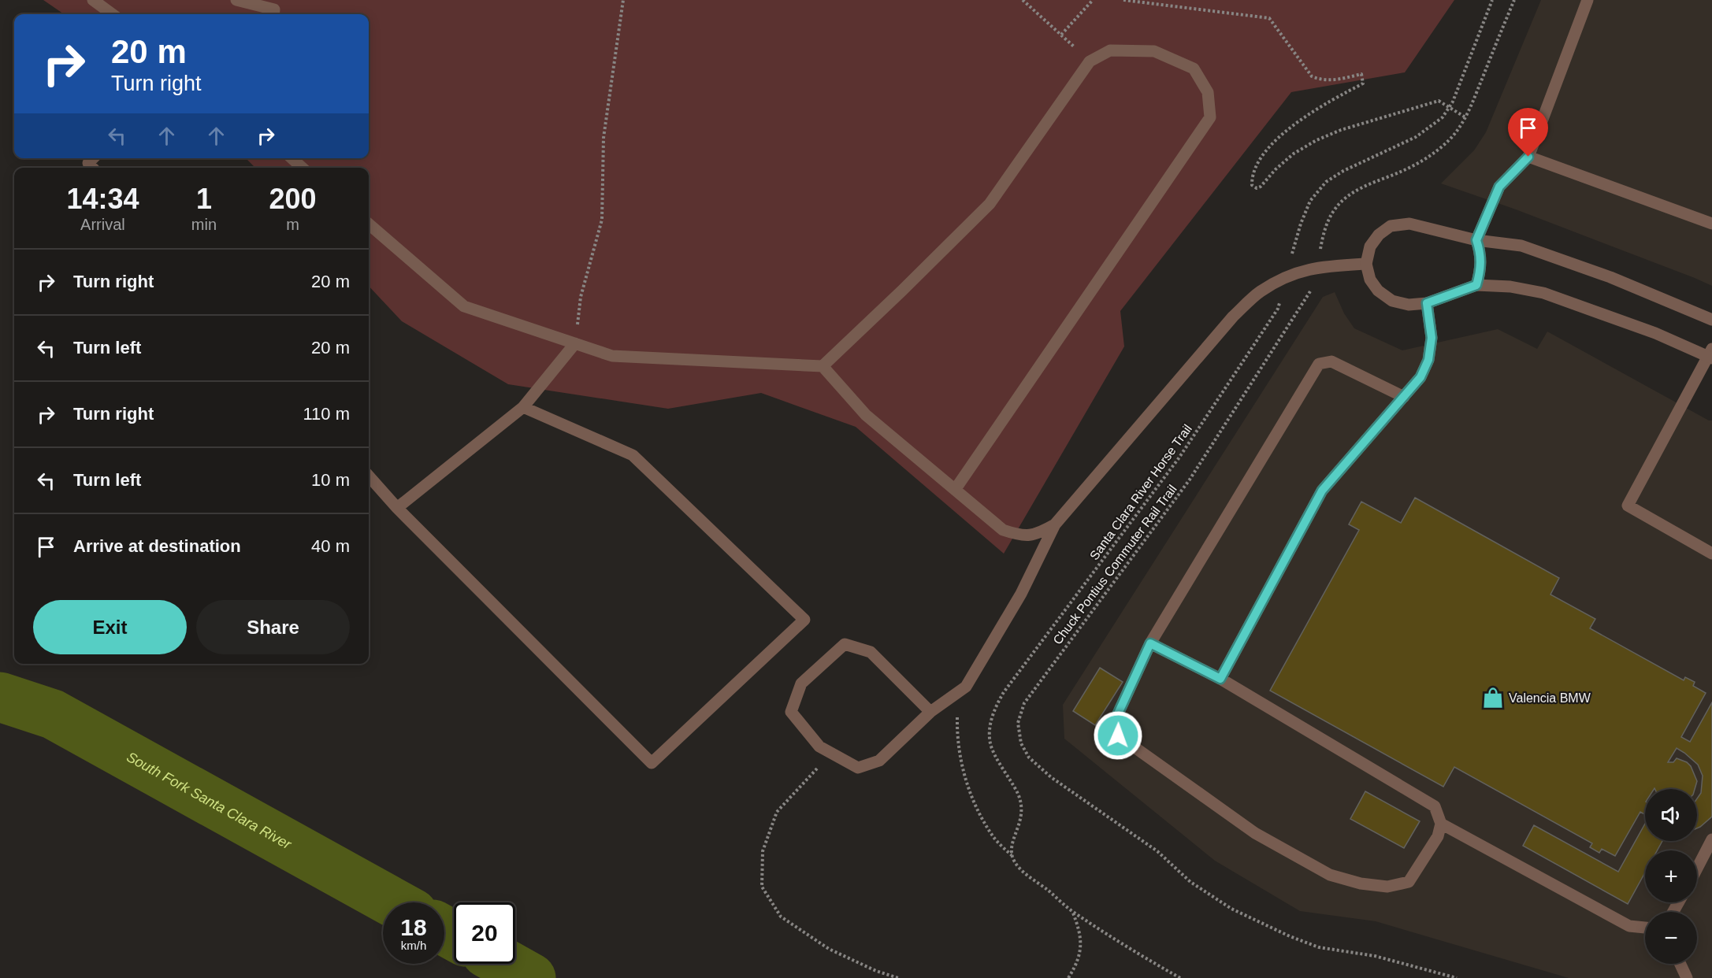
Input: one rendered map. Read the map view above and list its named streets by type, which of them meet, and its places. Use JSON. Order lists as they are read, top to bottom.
{
  "streets": {
    "path": ["Santa Clara River Horse Trail", "Chuck Pontius Commuter Rail Trail"]
  },
  "water": ["South Fork Santa Clara River"],
  "places": {
    "shop": ["Valencia BMW"]
  },
  "page": {
    "turn": ["20 m", "Turn right"],
    "eta": [
      "14:34",
      "Arrival",
      "1",
      "min",
      "200",
      "m"
    ],
    "list": [
      {
        "name": "Turn right",
        "value": "20 m"
      },
      {
        "name": "Turn left",
        "value": "20 m"
      },
      {
        "name": "Turn right",
        "value": "110 m"
      },
      {
        "name": "Turn left",
        "value": "10 m"
      },
      {
        "name": "Arrive at destination",
        "value": "40 m"
      }
    ],
    "buttons": ["Exit", "Share"],
    "map_buttons": ["+", "−"],
    "speed": "18 km/h",
    "limit": "20"
  }
}
